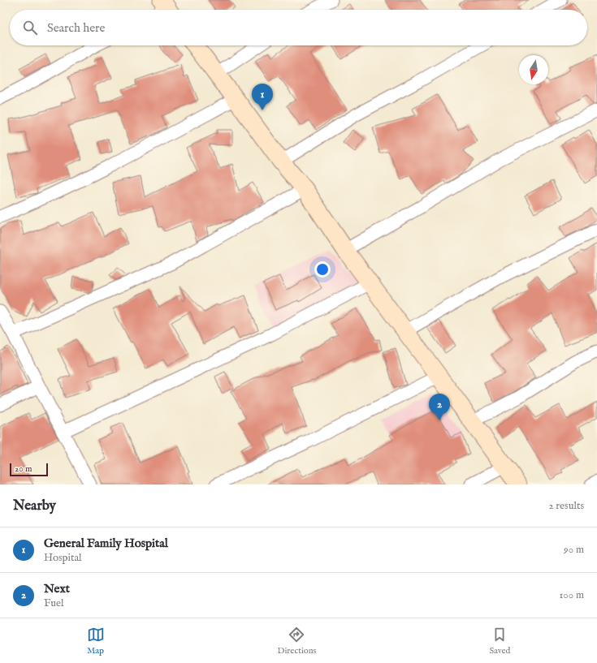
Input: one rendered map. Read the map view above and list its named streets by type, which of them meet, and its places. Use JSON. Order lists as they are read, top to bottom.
{
  "scale_bar": "20 m",
  "north": "bottom",
  "page": {
    "search": "Search here",
    "pins": ["1", "2"],
    "scale": "20 m",
    "heading": ["Nearby", "2 results"],
    "list": [
      {
        "mark": "1",
        "name": "General Family Hospital",
        "note": "Hospital",
        "value": "90 m"
      },
      {
        "mark": "2",
        "name": "Next",
        "note": "Fuel",
        "value": "100 m"
      }
    ],
    "nav": ["Map", "Directions", "Saved"]
  }
}
